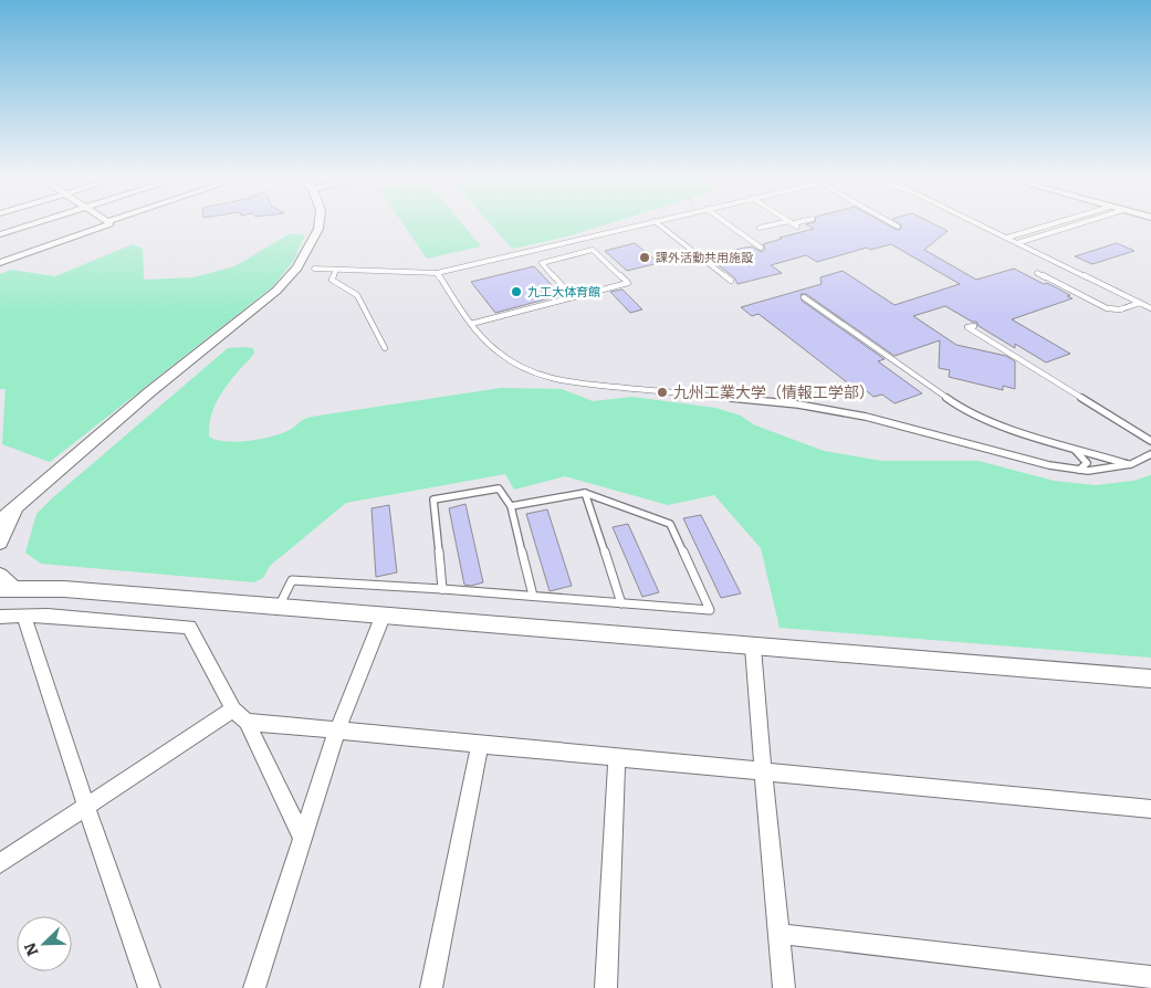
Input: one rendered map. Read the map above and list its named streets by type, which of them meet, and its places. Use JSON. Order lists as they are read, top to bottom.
{
  "places": ["課外活動共用施設", "九工大体育館", "九州工業大学（情報工学部）"],
  "north": "bottom left"
}
